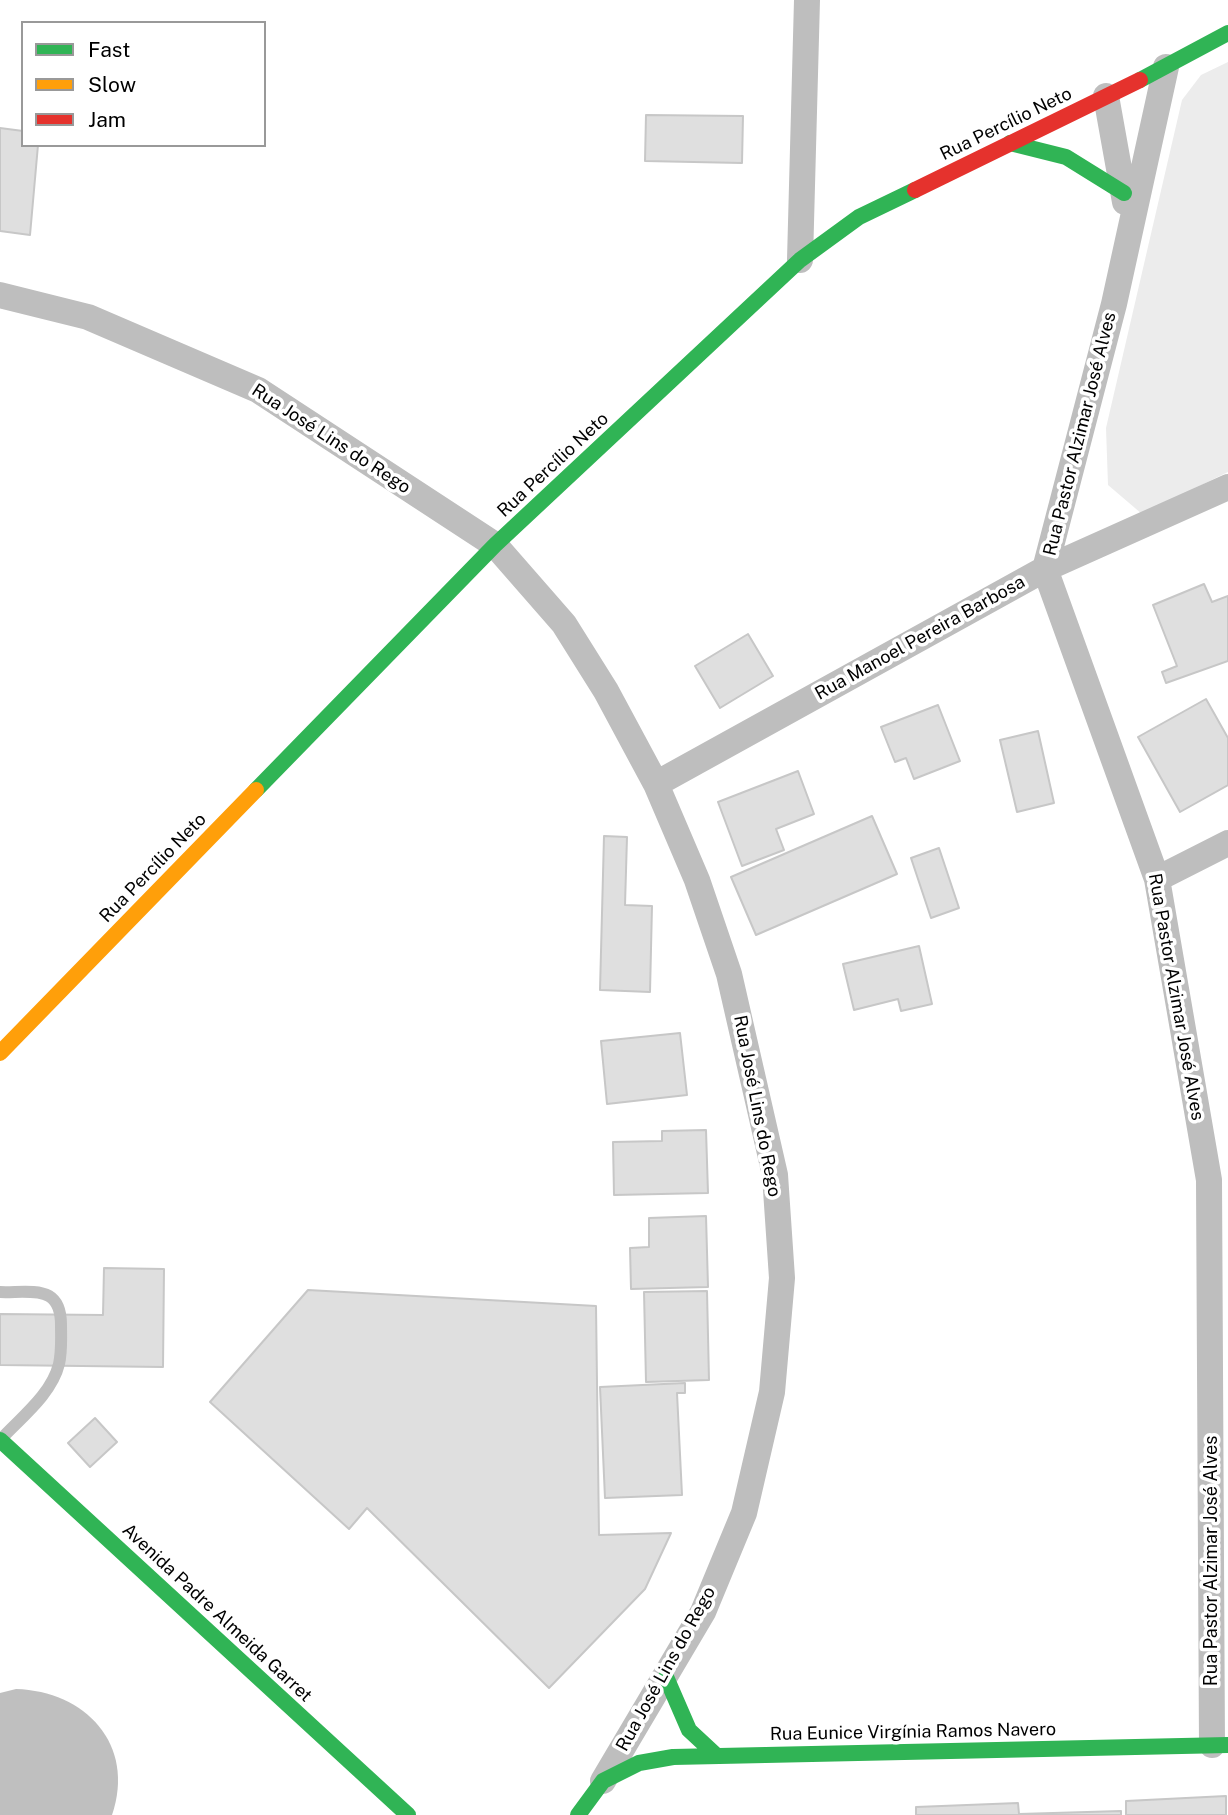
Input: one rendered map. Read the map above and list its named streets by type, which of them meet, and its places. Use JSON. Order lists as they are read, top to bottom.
{
  "streets": {
    "street": [
      "Rua Percílio Neto",
      "Rua Pastor Alzimar José Alves",
      "Rua José Lins do Rego",
      "Rua Manoel Pereira Barbosa",
      "Avenida Padre Almeida Garret",
      "Rua Eunice Virgínia Ramos Navero"
    ]
  },
  "crossings": [
    ["Rua Percílio Neto", "Rua Pastor Alzimar José Alves"],
    ["Rua Percílio Neto", "Rua José Lins do Rego"],
    ["Rua Pastor Alzimar José Alves", "Rua Manoel Pereira Barbosa"],
    ["Rua Pastor Alzimar José Alves", "Rua Eunice Virgínia Ramos Navero"],
    ["Rua José Lins do Rego", "Rua Manoel Pereira Barbosa"],
    ["Rua José Lins do Rego", "Rua Eunice Virgínia Ramos Navero"]
  ],
  "legend": ["Fast", "Slow", "Jam"]
}
